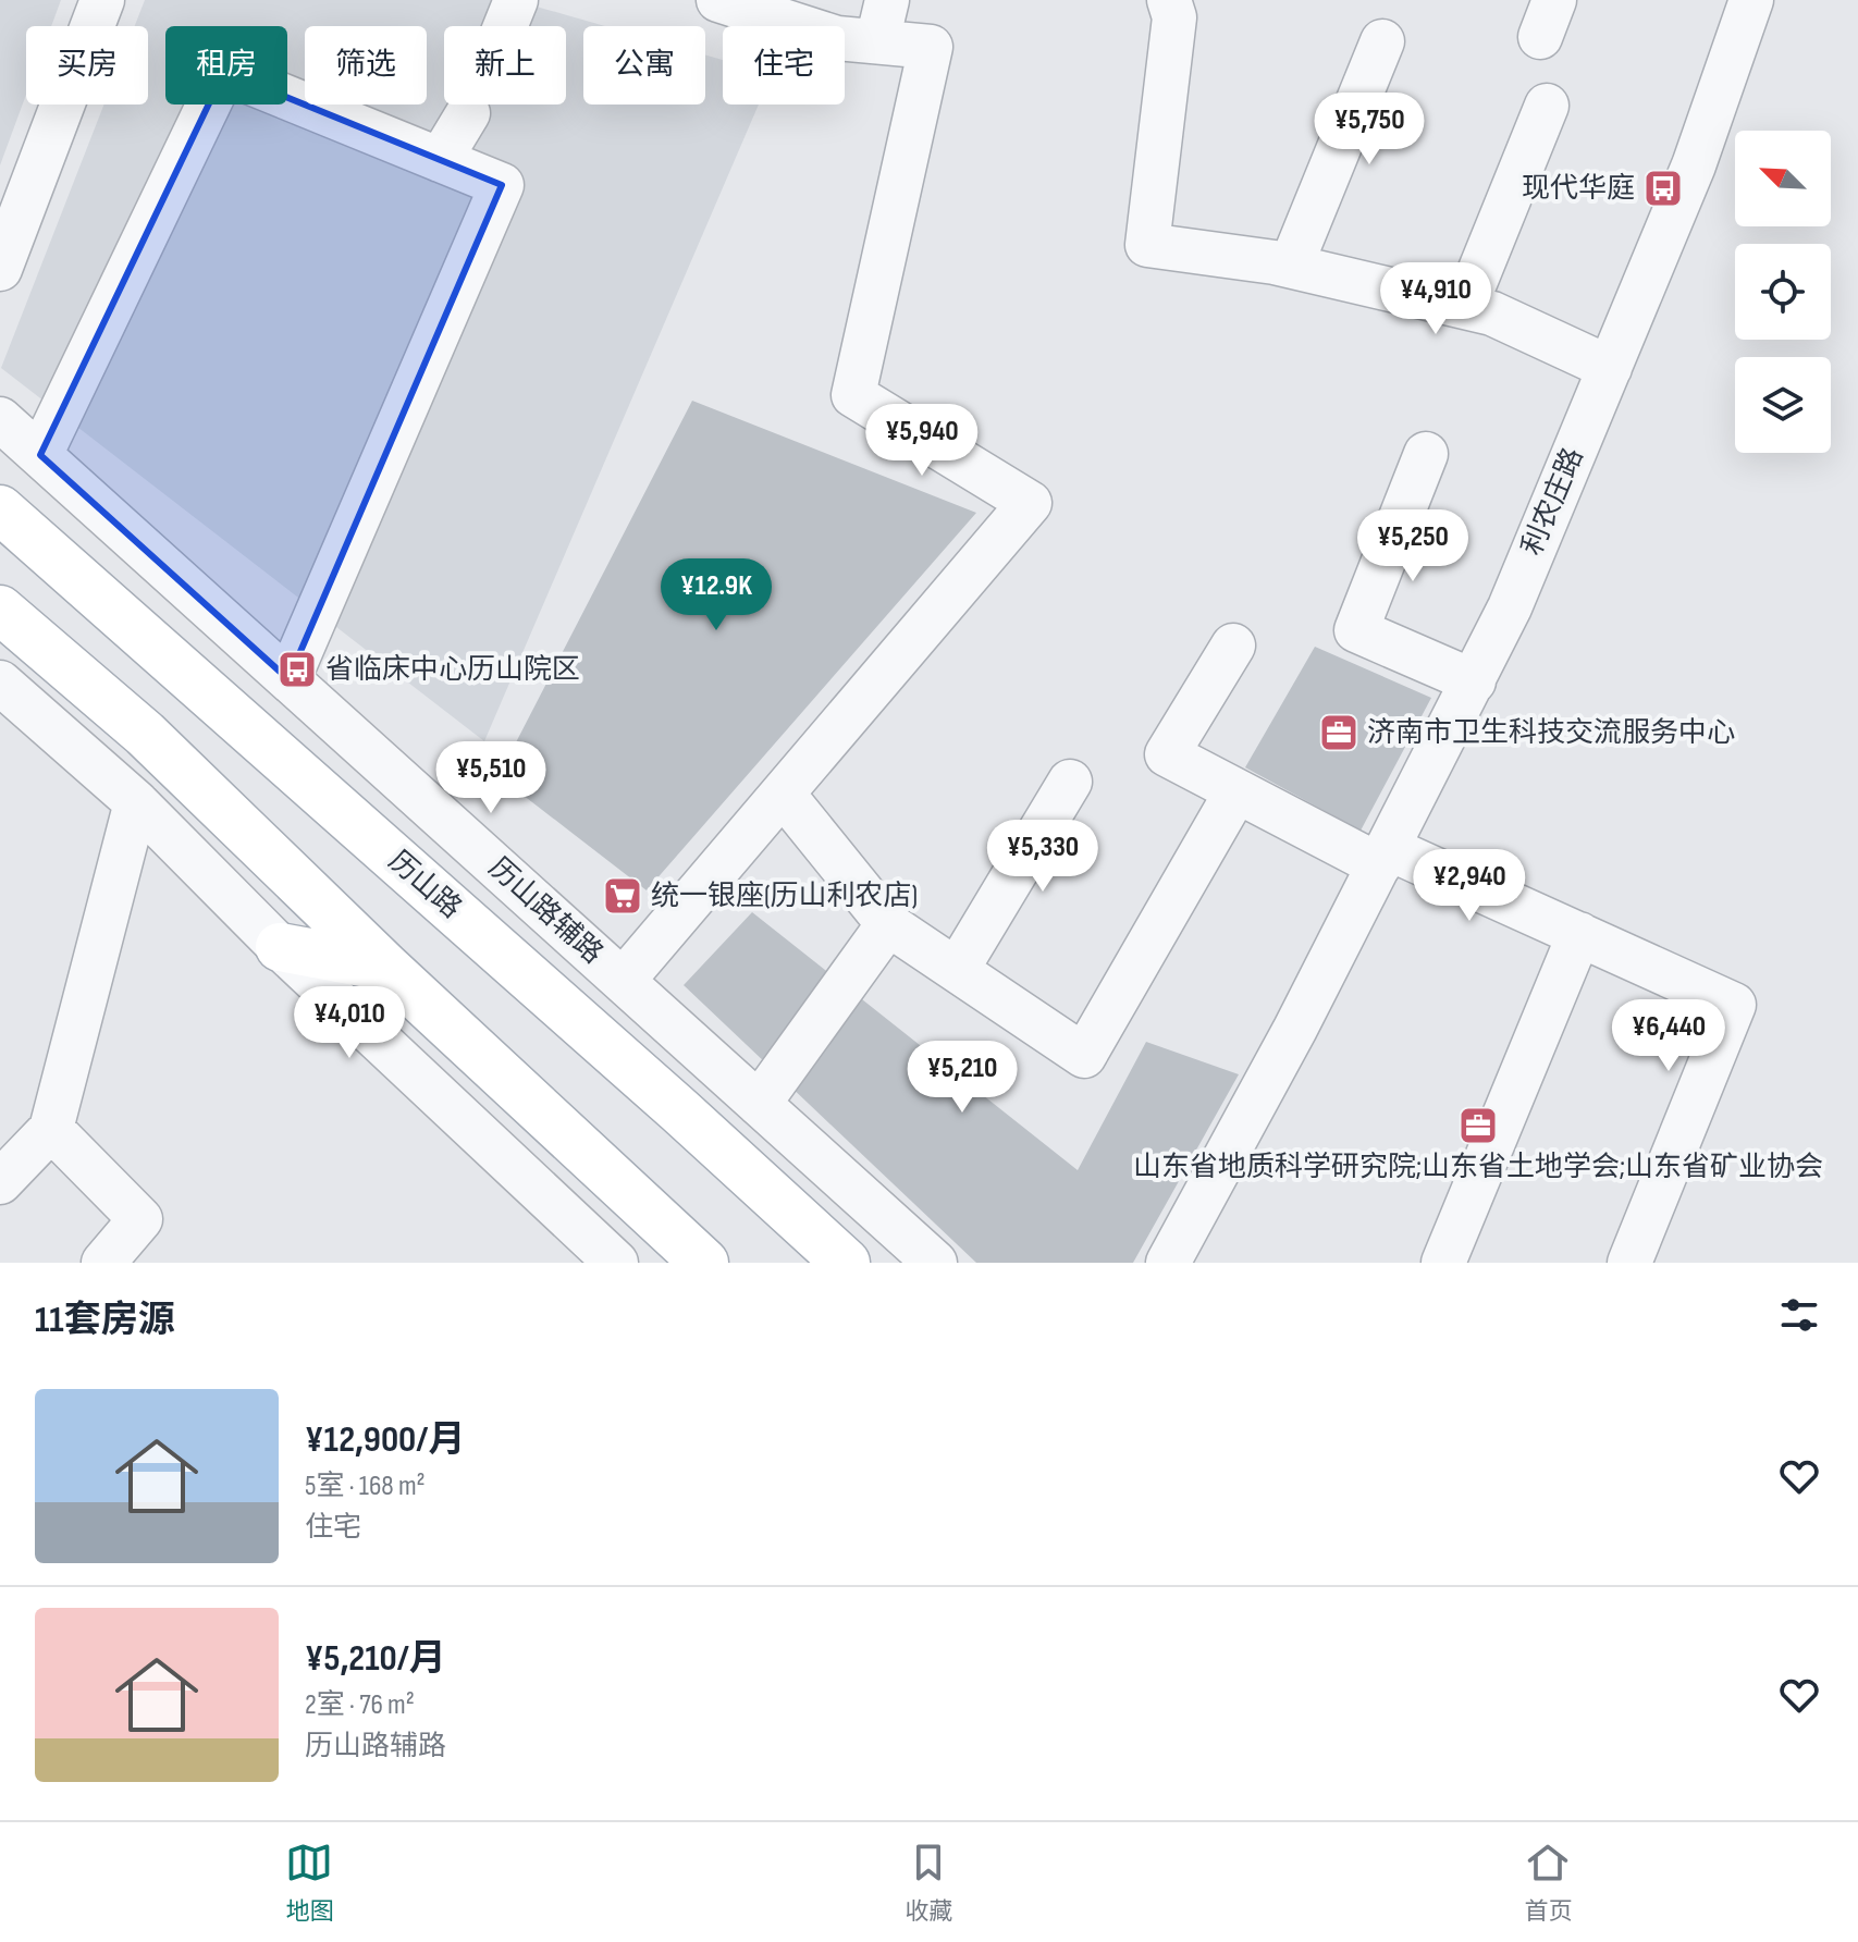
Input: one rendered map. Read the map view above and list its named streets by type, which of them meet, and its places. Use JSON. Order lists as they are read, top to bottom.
{
  "streets": {
    "main road": ["历山路"],
    "street": ["利农庄路", "历山路辅路"]
  },
  "places": {
    "bus stop": ["现代华庭", "省临床中心历山院区"],
    "office": ["济南市卫生科技交流服务中心", "山东省地质科学研究院;山东省土地学会;山东省矿业协会"],
    "supermarket": ["统一银座(历山利农店)"]
  },
  "north": "top left",
  "page": {
    "chip": [
      "买房",
      "租房",
      "筛选",
      "新上",
      "公寓",
      "住宅"
    ],
    "price": [
      "¥5,750",
      "¥4,910",
      "¥5,940",
      "¥5,250",
      "¥12.9K",
      "¥5,510",
      "¥5,330",
      "¥2,940",
      "¥4,010",
      "¥6,440",
      "¥5,210"
    ],
    "heading": "11套房源",
    "list": [
      {
        "name": "¥12,900/月",
        "note": "5室 · 168 m² · 住宅"
      },
      {
        "name": "¥5,210/月",
        "note": "2室 · 76 m² · 历山路辅路"
      }
    ],
    "tabs": ["地图", "收藏", "首页"]
  }
}
